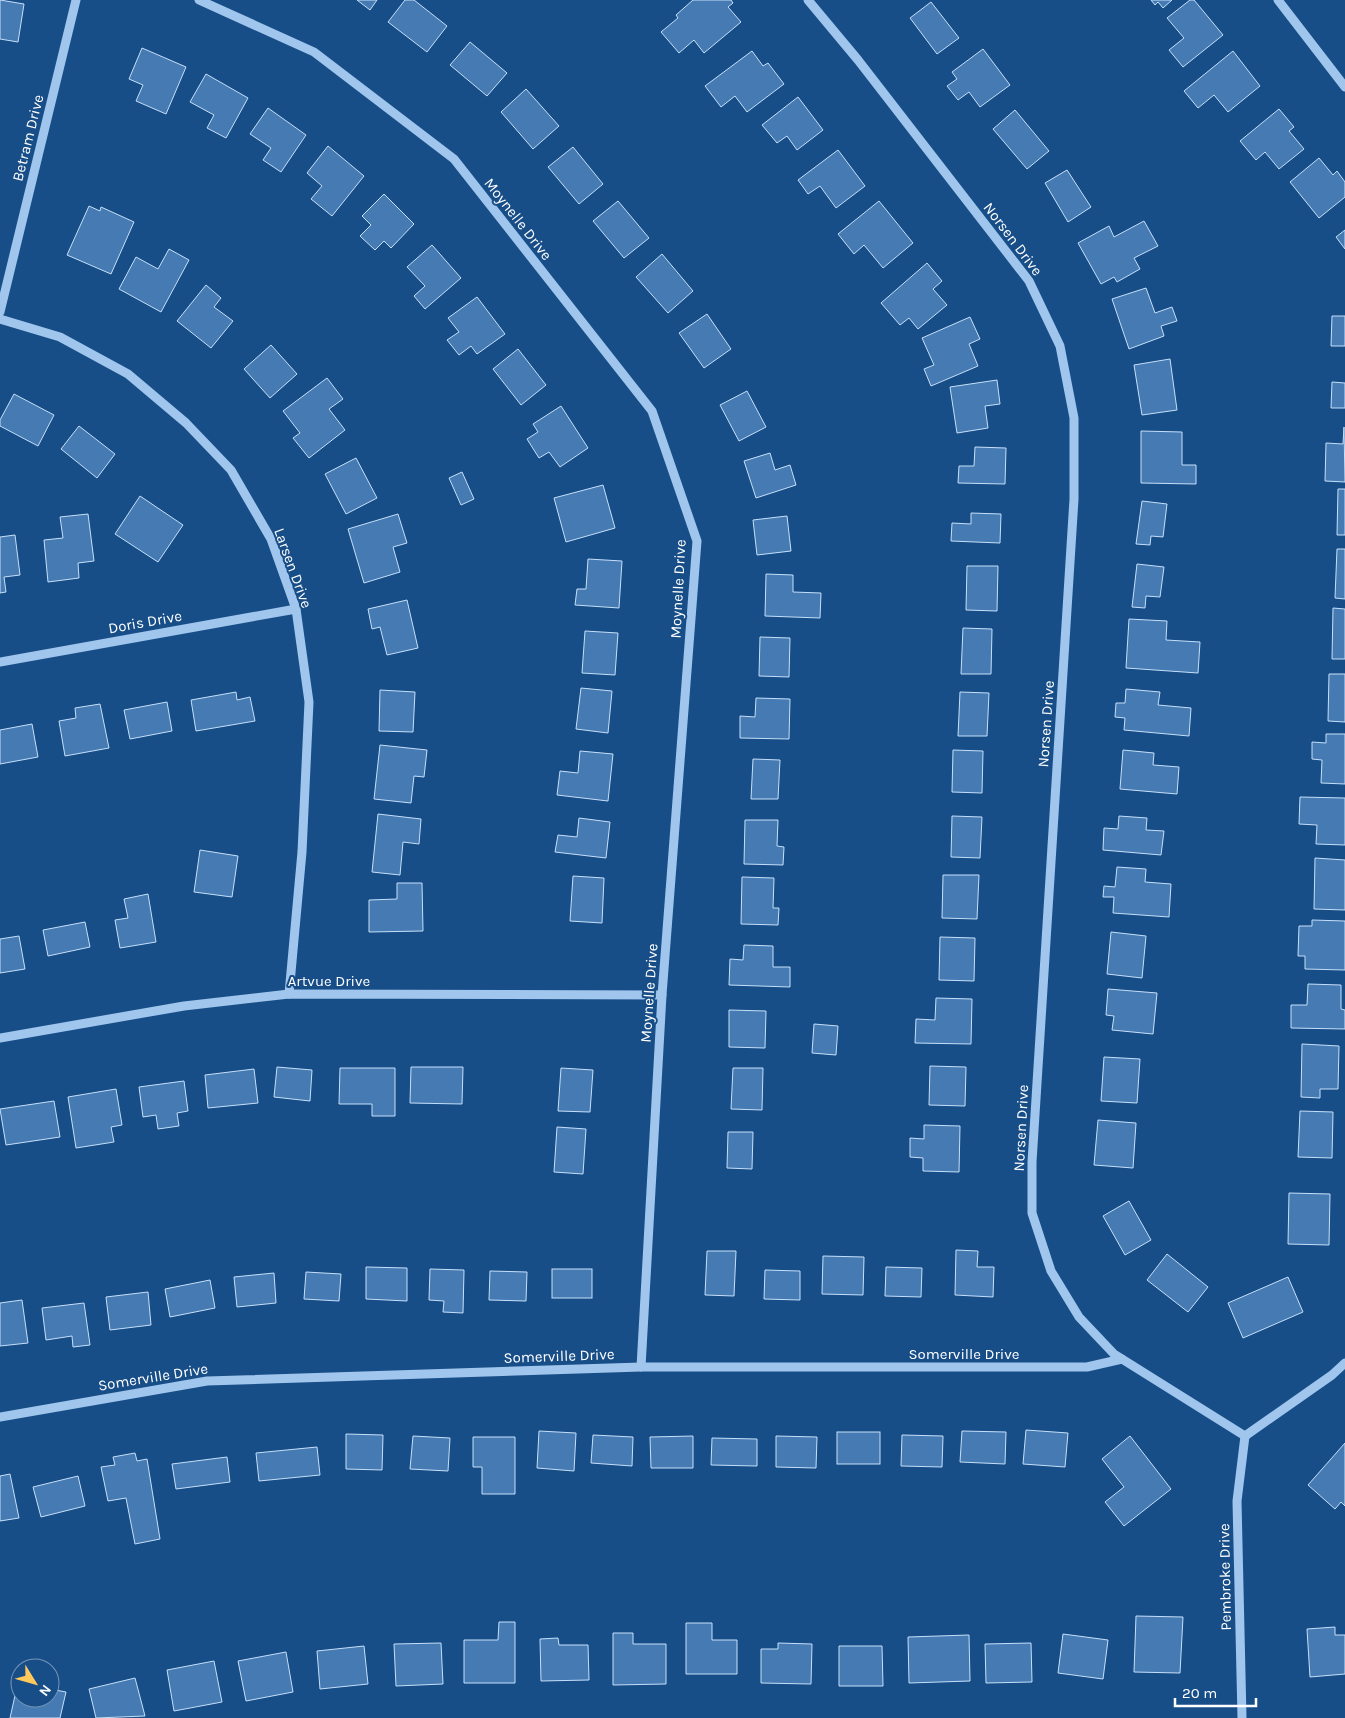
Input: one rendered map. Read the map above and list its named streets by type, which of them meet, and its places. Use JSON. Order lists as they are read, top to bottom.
{
  "streets": {
    "street": [
      "Betram Drive",
      "Moynelle Drive",
      "Norsen Drive",
      "Larsen Drive",
      "Doris Drive",
      "Artvue Drive",
      "Somerville Drive",
      "Pembroke Drive"
    ]
  },
  "crossings": [
    ["Moynelle Drive", "Artvue Drive"],
    ["Moynelle Drive", "Somerville Drive"],
    ["Norsen Drive", "Somerville Drive"],
    ["Norsen Drive", "Pembroke Drive"],
    ["Larsen Drive", "Doris Drive"],
    ["Larsen Drive", "Artvue Drive"]
  ],
  "scale_bar": "20 m",
  "north": "bottom right"
}
